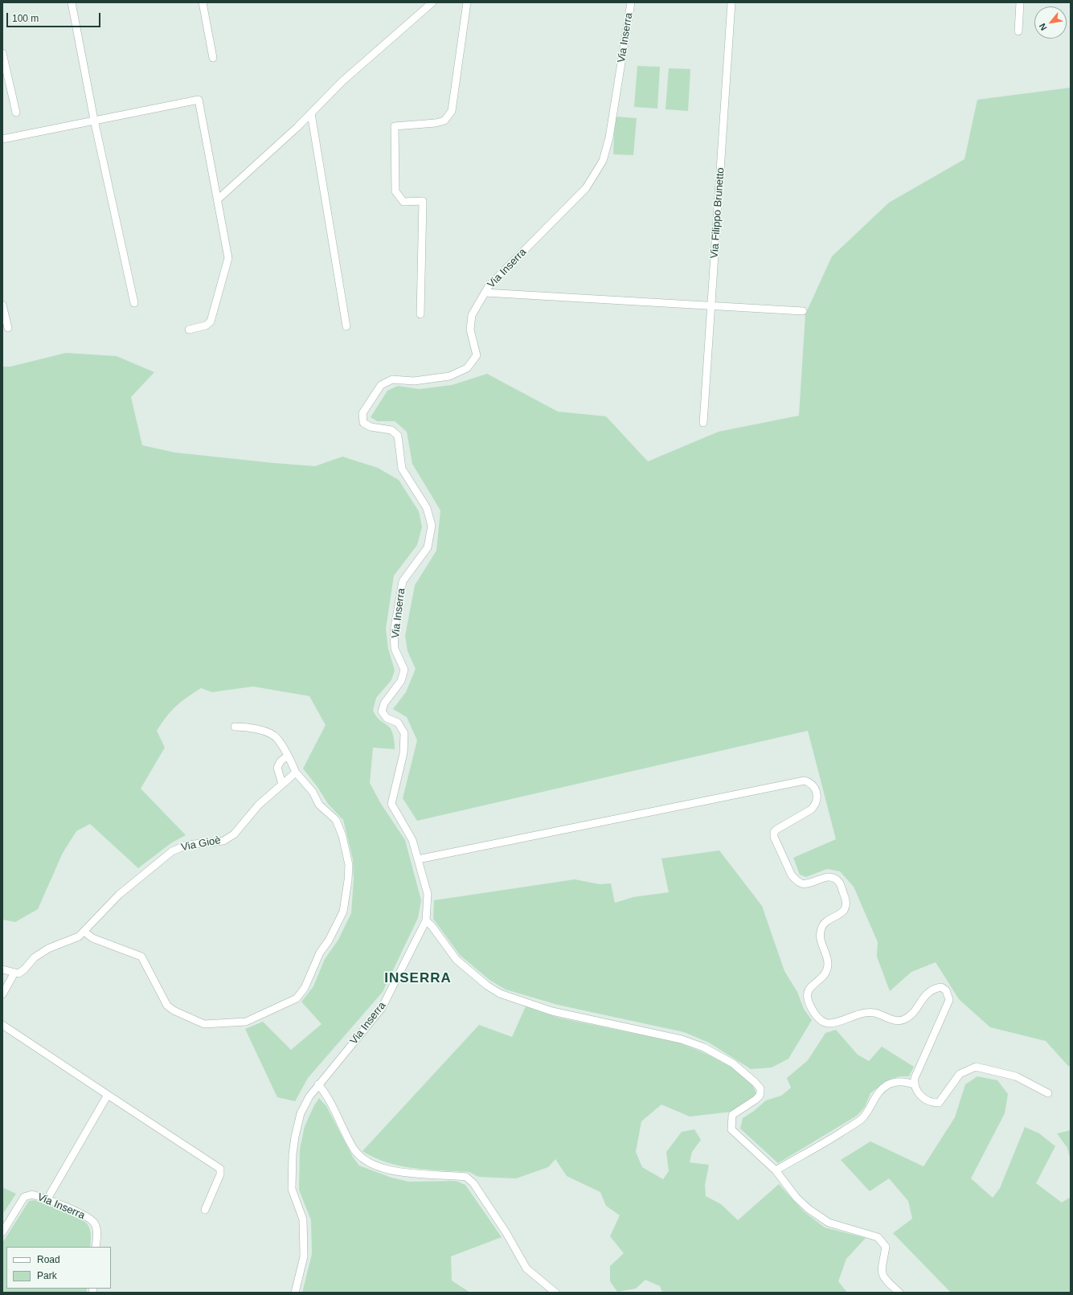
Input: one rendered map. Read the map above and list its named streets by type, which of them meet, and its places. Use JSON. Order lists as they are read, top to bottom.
{
  "streets": {
    "street": ["Via Inserra", "Via Filippo Brunetto", "Via Gioè"]
  },
  "districts": ["INSERRA"],
  "legend": ["Road", "Park"],
  "scale_bar": "100 m",
  "north": "bottom left"
}
